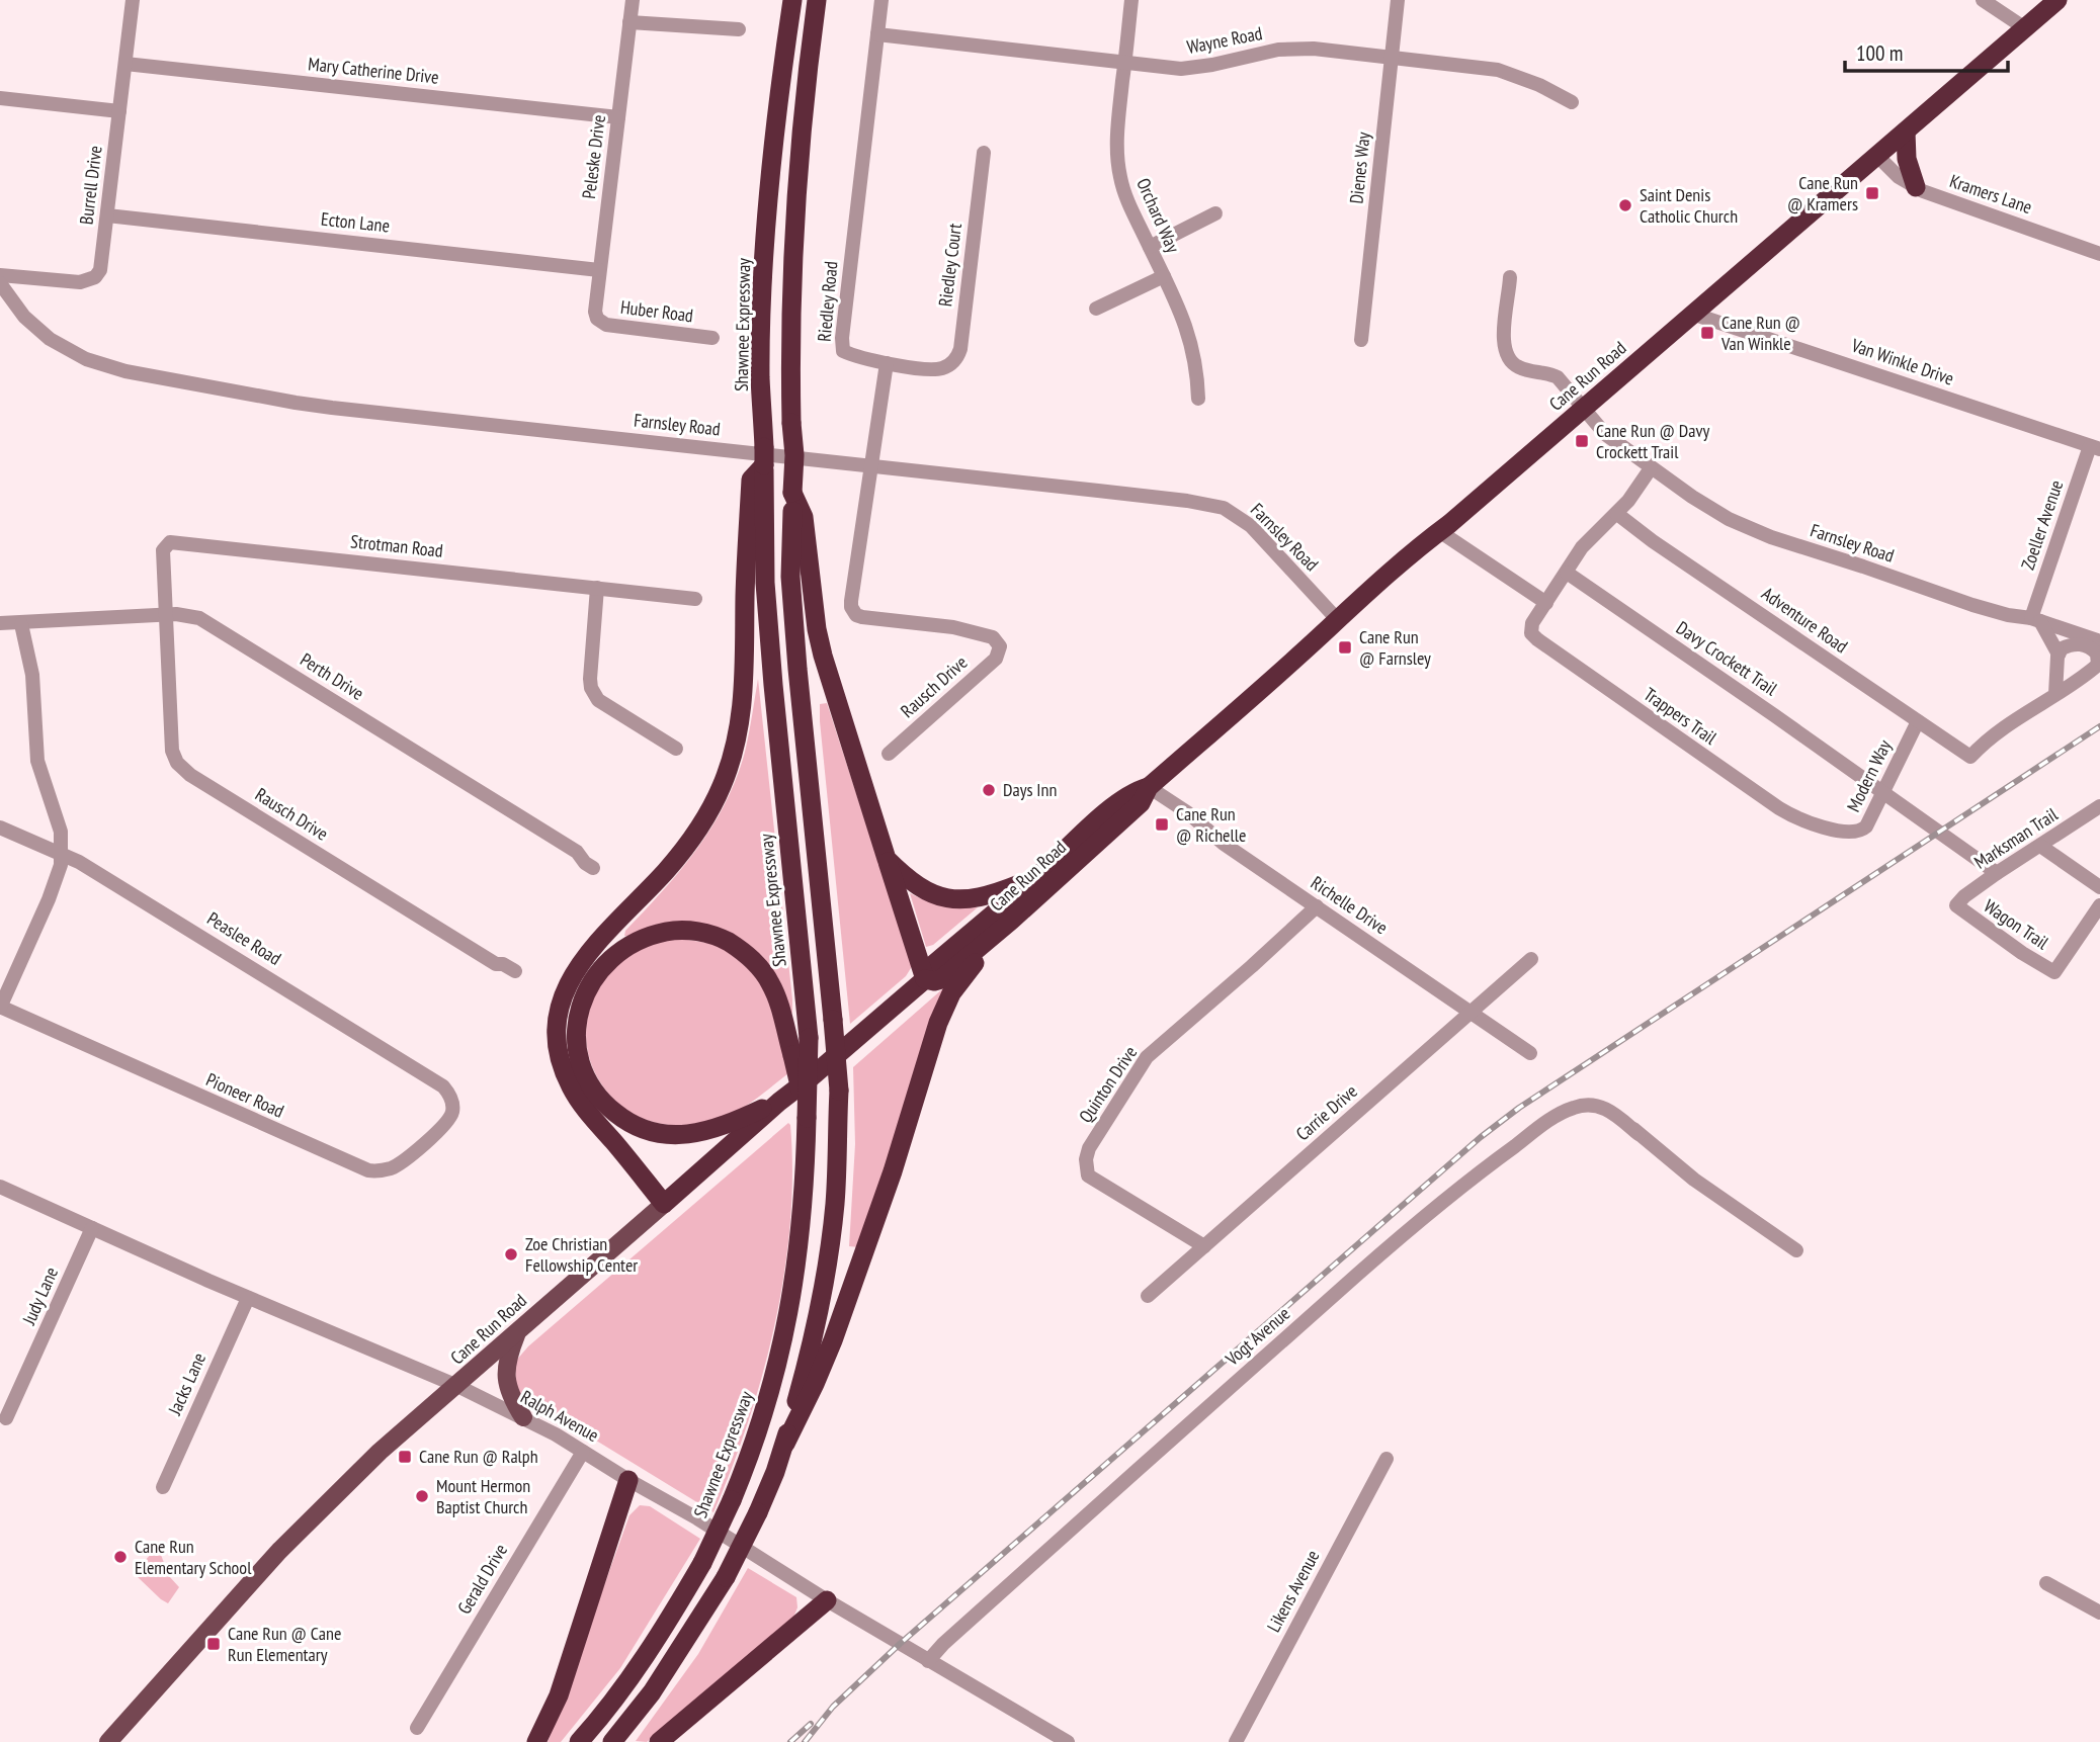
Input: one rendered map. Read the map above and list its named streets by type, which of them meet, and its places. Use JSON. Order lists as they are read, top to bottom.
{
  "streets": {
    "highway": ["Shawnee Expressway", "Cane Run Road"],
    "street": [
      "Wayne Road",
      "Mary Catherine Drive",
      "Peleske Drive",
      "Dienes Way",
      "Burrell Drive",
      "Kramers Lane",
      "Orchard Way",
      "Ecton Lane",
      "Riedley Court",
      "Riedley Road",
      "Huber Road",
      "Van Winkle Drive",
      "Farnsley Road",
      "Zoeller Avenue",
      "Strotman Road",
      "Adventure Road",
      "Davy Crockett Trail",
      "Perth Drive",
      "Rausch Drive",
      "Trappers Trail",
      "Modern Way",
      "Marksman Trail",
      "Richelle Drive",
      "Wagon Trail",
      "Peaslee Road",
      "Quinton Drive",
      "Pioneer Road",
      "Carrie Drive",
      "Judy Lane",
      "Vogt Avenue",
      "Jacks Lane",
      "Ralph Avenue",
      "Gerald Drive",
      "Likens Avenue"
    ]
  },
  "crossings": [
    ["Wayne Road", "Dienes Way"],
    ["Wayne Road", "Orchard Way"],
    ["Wayne Road", "Riedley Road"],
    ["Mary Catherine Drive", "Peleske Drive"],
    ["Mary Catherine Drive", "Burrell Drive"],
    ["Peleske Drive", "Ecton Lane"],
    ["Peleske Drive", "Huber Road"],
    ["Burrell Drive", "Ecton Lane"],
    ["Kramers Lane", "Cane Run Road"],
    ["Riedley Court", "Riedley Road"],
    ["Van Winkle Drive", "Cane Run Road"],
    ["Van Winkle Drive", "Zoeller Avenue"],
    ["Cane Run Road", "Farnsley Road"],
    ["Cane Run Road", "Richelle Drive"],
    ["Cane Run Road", "Ralph Avenue"],
    ["Farnsley Road", "Zoeller Avenue"],
    ["Farnsley Road", "Rausch Drive"],
    ["Strotman Road", "Perth Drive"],
    ["Strotman Road", "Rausch Drive"],
    ["Adventure Road", "Modern Way"],
    ["Davy Crockett Trail", "Modern Way"],
    ["Davy Crockett Trail", "Marksman Trail"],
    ["Perth Drive", "Rausch Drive"],
    ["Trappers Trail", "Modern Way"],
    ["Marksman Trail", "Wagon Trail"],
    ["Richelle Drive", "Quinton Drive"],
    ["Richelle Drive", "Carrie Drive"],
    ["Peaslee Road", "Pioneer Road"],
    ["Quinton Drive", "Carrie Drive"],
    ["Judy Lane", "Ralph Avenue"],
    ["Vogt Avenue", "Ralph Avenue"],
    ["Jacks Lane", "Ralph Avenue"],
    ["Ralph Avenue", "Gerald Drive"]
  ],
  "places": {
    "transit": [
      "Cane Run @ Kramers",
      "Cane Run @ Van Winkle",
      "Cane Run @ Davy Crockett Trail",
      "Cane Run @ Farnsley",
      "Cane Run @ Richelle",
      "Cane Run @ Ralph",
      "Cane Run @ Cane Run Elementary"
    ],
    "other": [
      "Saint Denis Catholic Church",
      "Days Inn",
      "Zoe Christian Fellowship Center",
      "Mount Hermon Baptist Church",
      "Cane Run Elementary School"
    ]
  },
  "scale_bar": "100 m"
}
